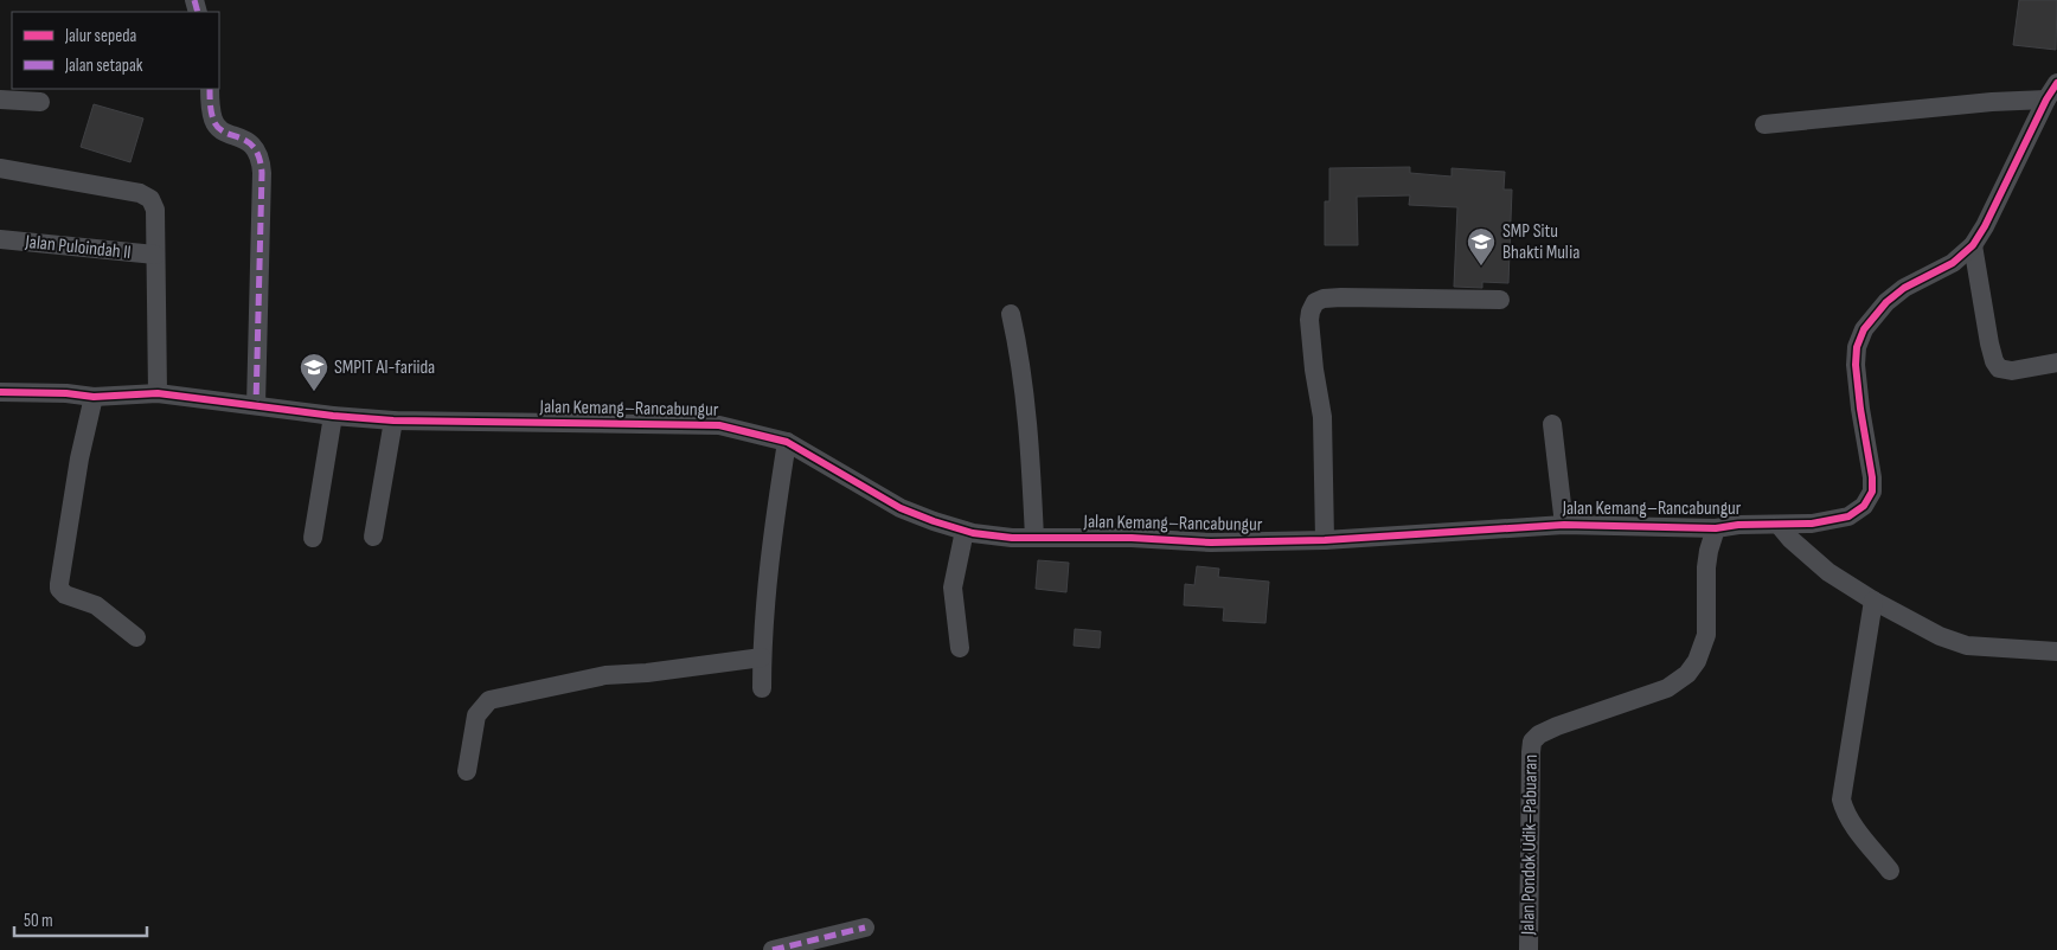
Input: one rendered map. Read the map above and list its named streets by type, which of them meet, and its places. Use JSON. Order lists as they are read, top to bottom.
{
  "streets": {
    "street": ["Jalan Puloindah II", "Jalan Kemang–Rancabungur", "Jalan Pondok Udik–Pabuaran"]
  },
  "crossings": [
    ["Jalan Kemang–Rancabungur", "Jalan Pondok Udik–Pabuaran"]
  ],
  "places": {
    "school or university": ["SMP Situ Bhakti Mulia", "SMPIT Al-fariida"]
  },
  "legend": ["Jalur sepeda", "Jalan setapak"],
  "scale_bar": "50 m"
}
